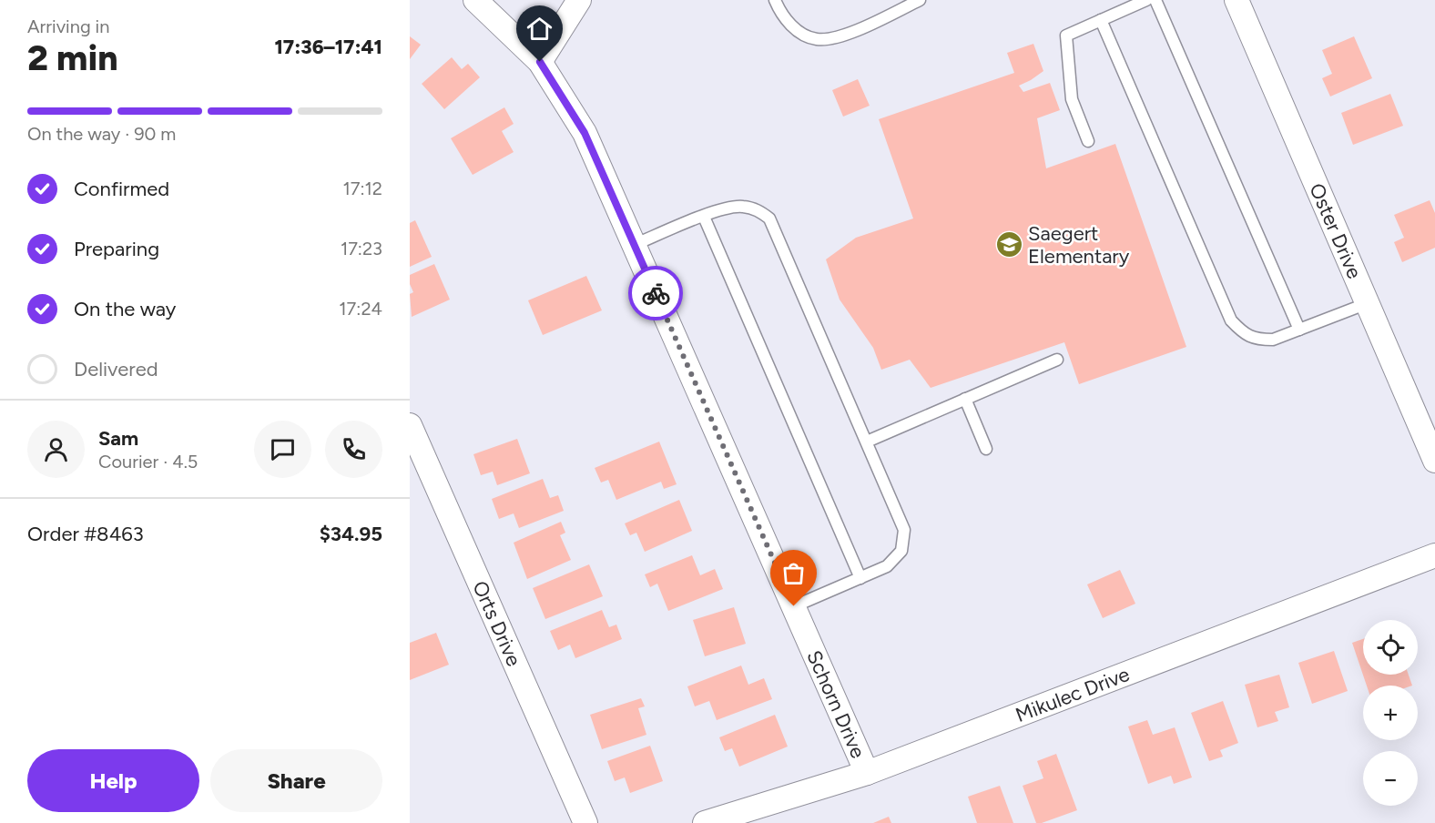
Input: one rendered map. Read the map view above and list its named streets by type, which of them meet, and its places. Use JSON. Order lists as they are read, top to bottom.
{
  "streets": {
    "street": [
      "Oster Drive",
      "Orts Drive",
      "Mikulec Drive",
      "Schorn Drive"
    ]
  },
  "crossings": [
    ["Mikulec Drive", "Schorn Drive"]
  ],
  "places": {
    "school or university": ["Saegert Elementary"]
  },
  "page": {
    "heading": ["2 min", "Arriving in", "17:36–17:41"],
    "panel": [
      "Sam",
      "Courier · 4.5",
      "Order #8463",
      "$34.95"
    ],
    "bar": "On the way · 90 m",
    "list": [
      ["Confirmed", "17:12"],
      ["Preparing", "17:23"],
      ["On the way", "17:24"],
      "Delivered"
    ],
    "map_buttons": ["+", "−"],
    "buttons": ["Help", "Share"]
  }
}
